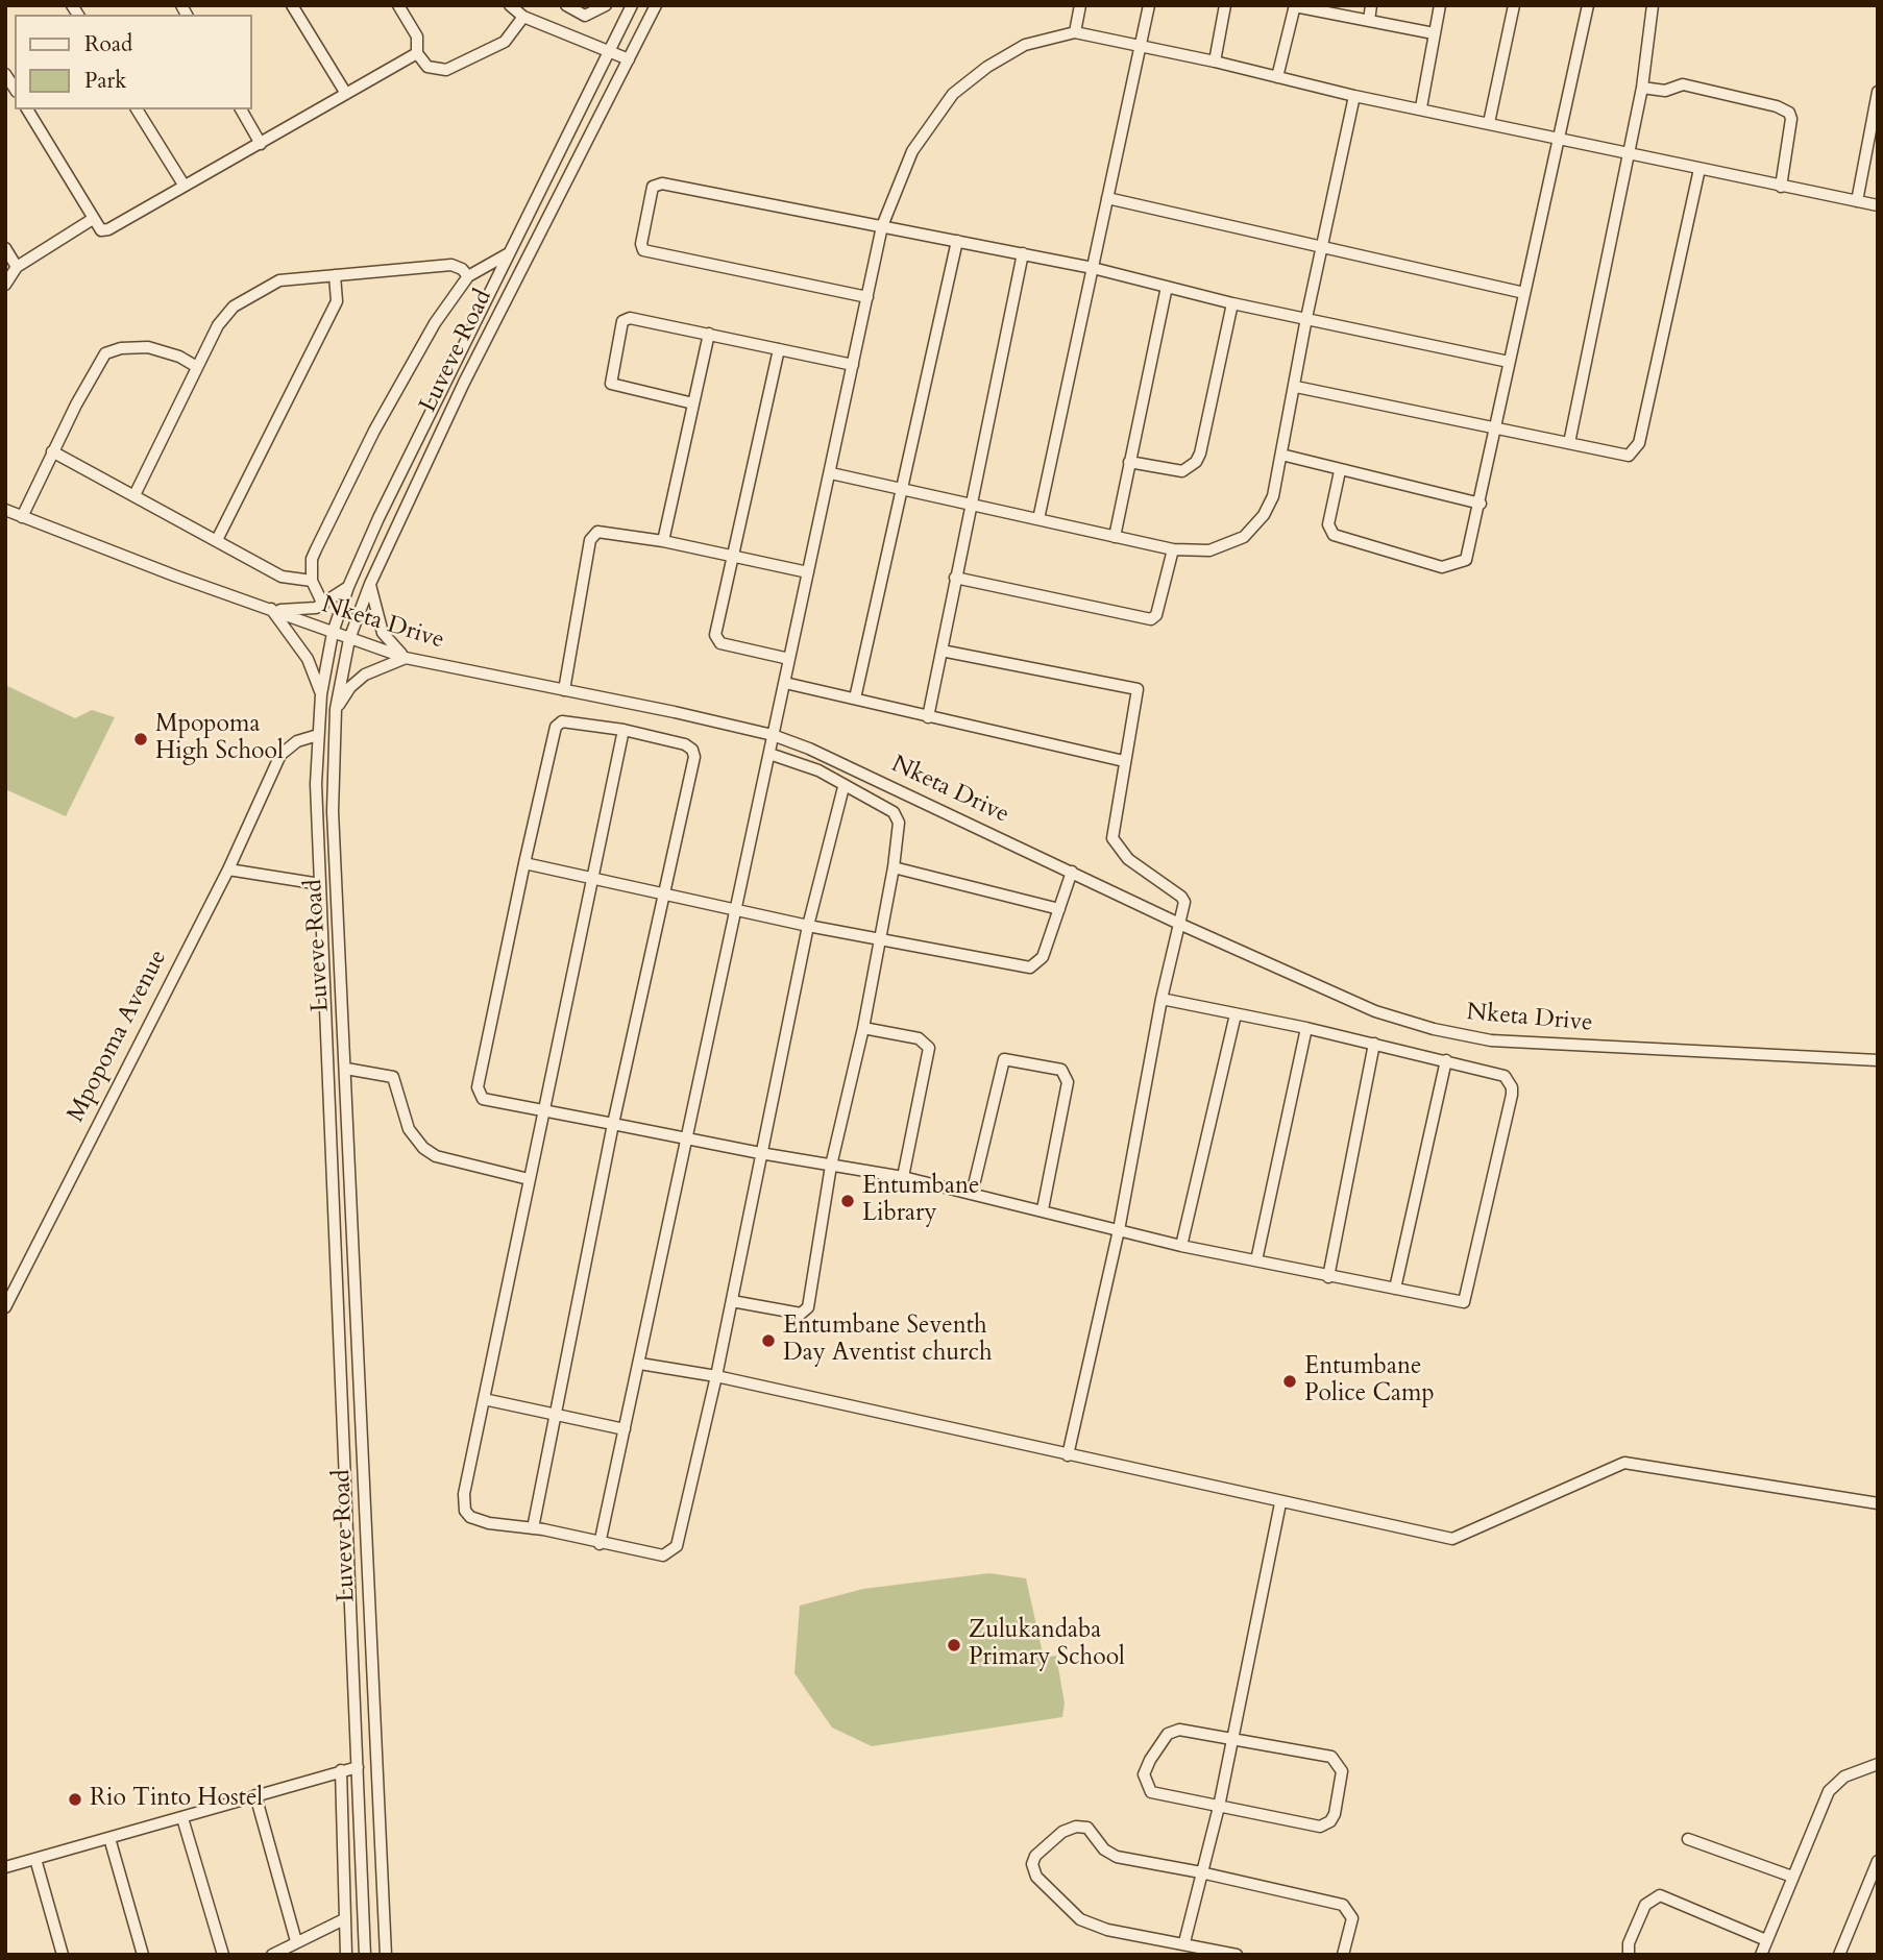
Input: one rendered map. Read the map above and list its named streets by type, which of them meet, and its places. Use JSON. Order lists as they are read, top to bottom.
{
  "streets": {
    "street": ["Luveve Road", "Nketa Drive", "Mpopoma Avenue"]
  },
  "crossings": [
    ["Luveve Road", "Nketa Drive"],
    ["Luveve Road", "Mpopoma Avenue"]
  ],
  "places": [
    "Mpopoma High School",
    "Entumbane Library",
    "Entumbane Seventh Day Aventist church",
    "Entumbane Police Camp",
    "Zulukandaba Primary School",
    "Rio Tinto Hostel"
  ],
  "legend": ["Road", "Park"]
}
